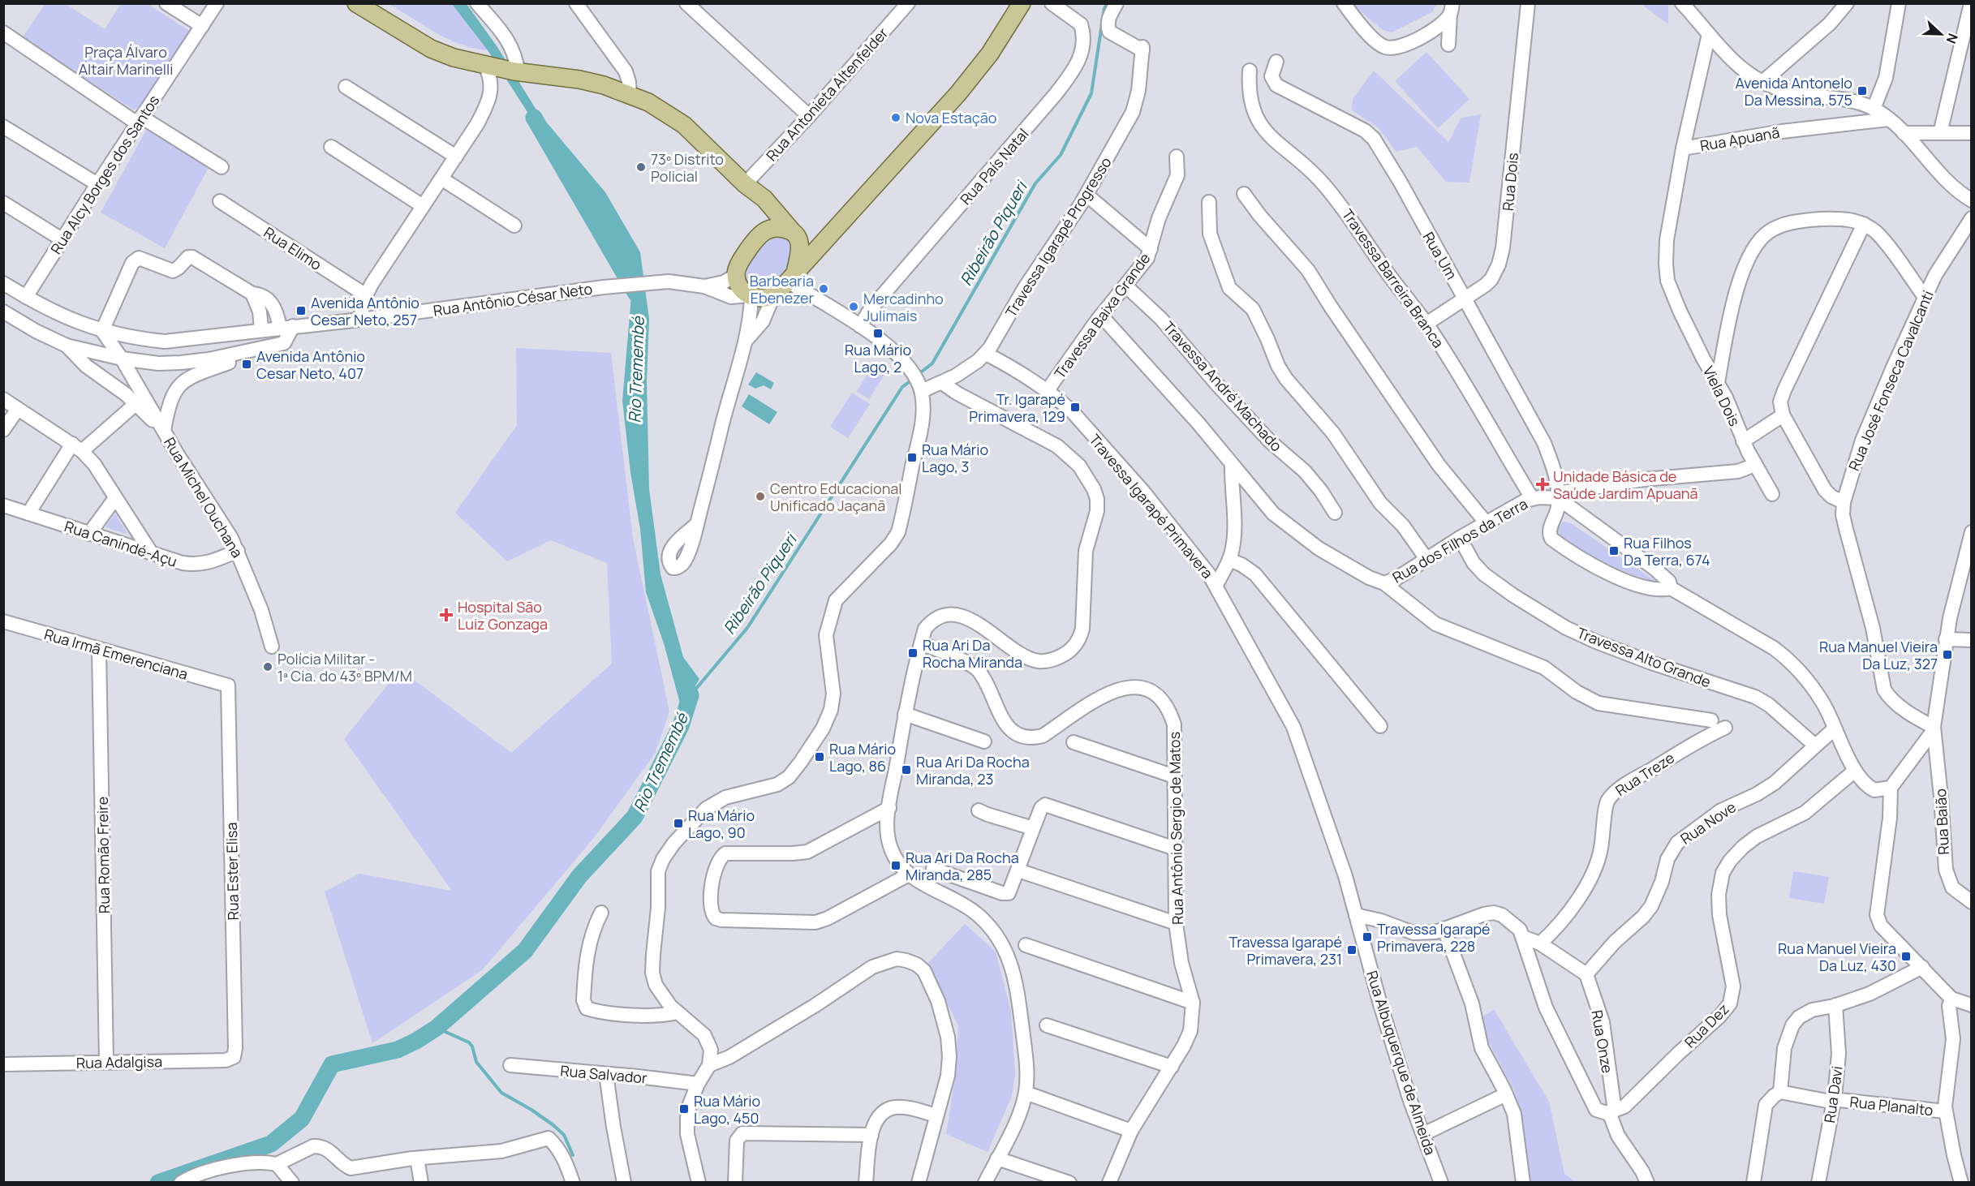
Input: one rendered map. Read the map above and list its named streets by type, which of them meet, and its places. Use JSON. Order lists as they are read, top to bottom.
{
  "streets": {
    "street": [
      "Rua Antonieta Altenfelder",
      "Rua Apuanã",
      "Rua País Natal",
      "Rua Alcy Borges dos Santos",
      "Rua Dois",
      "Travessa Igarapé Progresso",
      "Rua Elimo",
      "Rua Um",
      "Travessa Barreira Branca",
      "Rua Antônio César Neto",
      "Travessa Baixa Grande",
      "Rua José Fonseca Cavalcanti",
      "Travessa André Machado",
      "Viela Dois",
      "Rua Michel Ouchana",
      "Travessa Igarapé Primavera",
      "Rua dos Filhos da Terra",
      "Rua Canindé-Açu",
      "Rua Irmã Emerenciana",
      "Travessa Alto Grande",
      "Rua Treze",
      "Rua Baião",
      "Rua Nove",
      "Rua Antônio Sergio de Matos",
      "Rua Romão Freire",
      "Rua Ester Elisa",
      "Rua Dez",
      "Rua Onze",
      "Rua Adalgisa",
      "Rua Albuquerque de Almeida",
      "Rua Salvador",
      "Rua Davi",
      "Rua Planalto"
    ]
  },
  "crossings": [
    ["Rua Apuanã", "Viela Dois"],
    ["Rua Alcy Borges dos Santos", "Rua Antônio César Neto"],
    ["Rua Dois", "Rua Um"],
    ["Rua Dois", "Travessa Barreira Branca"],
    ["Travessa Igarapé Progresso", "Travessa Igarapé Primavera"],
    ["Rua Um", "Rua dos Filhos da Terra"],
    ["Travessa Barreira Branca", "Rua dos Filhos da Terra"],
    ["Rua Antônio César Neto", "Rua Michel Ouchana"],
    ["Travessa Baixa Grande", "Travessa André Machado"],
    ["Travessa Baixa Grande", "Travessa Igarapé Primavera"],
    ["Travessa Baixa Grande", "Rua dos Filhos da Terra"],
    ["Rua José Fonseca Cavalcanti", "Rua Baião"],
    ["Viela Dois", "Rua dos Filhos da Terra"],
    ["Rua Michel Ouchana", "Rua Canindé-Açu"],
    ["Travessa Igarapé Primavera", "Rua Albuquerque de Almeida"],
    ["Rua dos Filhos da Terra", "Travessa Alto Grande"],
    ["Rua Irmã Emerenciana", "Rua Romão Freire"],
    ["Rua Irmã Emerenciana", "Rua Ester Elisa"],
    ["Travessa Alto Grande", "Rua Nove"],
    ["Rua Nove", "Rua Onze"],
    ["Rua Romão Freire", "Rua Adalgisa"],
    ["Rua Ester Elisa", "Rua Adalgisa"],
    ["Rua Dez", "Rua Onze"],
    ["Rua Davi", "Rua Planalto"]
  ],
  "water": ["Ribeirão Piqueri", "Rio Tremembé"],
  "parks": ["Praça Álvaro Altair Marinelli"],
  "places": {
    "transit": [
      "Avenida Antonelo Da Messina, 575",
      "Avenida Antônio Cesar Neto, 257",
      "Rua Mário Lago, 2",
      "Avenida Antônio Cesar Neto, 407",
      "Tr. Igarapé Primavera, 129",
      "Rua Mário Lago, 3",
      "Rua Filhos Da Terra, 674",
      "Rua Ari Da Rocha Miranda",
      "Rua Manuel Vieira Da Luz, 327",
      "Rua Mário Lago, 86",
      "Rua Ari Da Rocha Miranda, 23",
      "Rua Mário Lago, 90",
      "Rua Ari Da Rocha Miranda, 285",
      "Travessa Igarapé Primavera, 228",
      "Travessa Igarapé Primavera, 231",
      "Rua Manuel Vieira Da Luz, 430",
      "Rua Mário Lago, 450"
    ],
    "other": [
      "Nova Estação",
      "73º Distrito Policial",
      "Barbearia Ebenezer",
      "Mercadinho Julimais",
      "Centro Educacional Unificado Jaçanã",
      "Polícia Militar - 1ª Cia. do 43º BPM/M"
    ],
    "health": ["Unidade Básica de Saúde Jardim Apuanã", "Hospital São Luiz Gonzaga"]
  },
  "north": "right"
}
